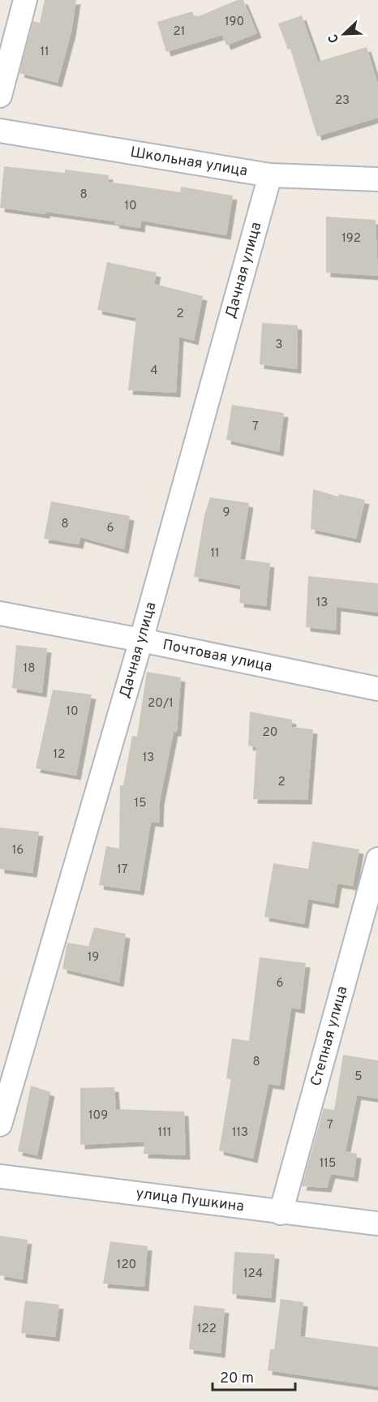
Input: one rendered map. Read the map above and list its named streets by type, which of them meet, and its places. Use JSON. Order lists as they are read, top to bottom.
{
  "streets": {
    "street": [
      "Школьная улица",
      "Дачная улица",
      "Почтовая улица",
      "Степная улица",
      "улица Пушкина"
    ]
  },
  "crossings": [
    ["Школьная улица", "Дачная улица"],
    ["Дачная улица", "Почтовая улица"],
    ["Степная улица", "улица Пушкина"]
  ],
  "house_numbers": [
    "190",
    "21",
    "11",
    "23",
    "8",
    "10",
    "192",
    "2",
    "3",
    "4",
    "7",
    "9",
    "8",
    "6",
    "11",
    "13",
    "18",
    "20/1",
    "10",
    "20",
    "12",
    "13",
    "2",
    "15",
    "16",
    "17",
    "19",
    "6",
    "8",
    "5",
    "109",
    "7",
    "111",
    "113",
    "115",
    "120",
    "124",
    "122"
  ],
  "scale_bar": "20 m",
  "north": "bottom left"
}
